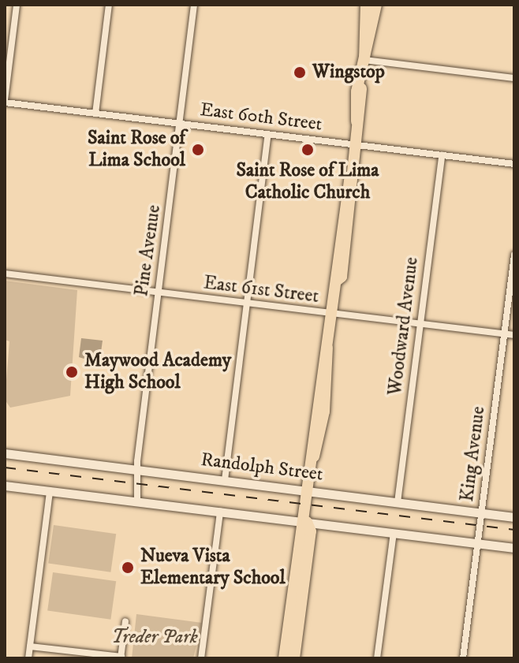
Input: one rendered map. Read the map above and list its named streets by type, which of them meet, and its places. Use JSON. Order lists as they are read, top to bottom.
{
  "streets": {
    "street": [
      "East 60th Street",
      "Pine Avenue",
      "East 61st Street",
      "Woodward Avenue",
      "King Avenue",
      "Randolph Street"
    ]
  },
  "crossings": [
    ["East 60th Street", "Pine Avenue"],
    ["East 60th Street", "Woodward Avenue"],
    ["Pine Avenue", "East 61st Street"],
    ["Pine Avenue", "Randolph Street"],
    ["East 61st Street", "Woodward Avenue"],
    ["East 61st Street", "King Avenue"],
    ["Woodward Avenue", "Randolph Street"],
    ["King Avenue", "Randolph Street"]
  ],
  "parks": ["Treder Park"],
  "places": [
    "Wingstop",
    "Saint Rose of Lima School",
    "Saint Rose of Lima Catholic Church",
    "Maywood Academy High School",
    "Nueva Vista Elementary School"
  ]
}
